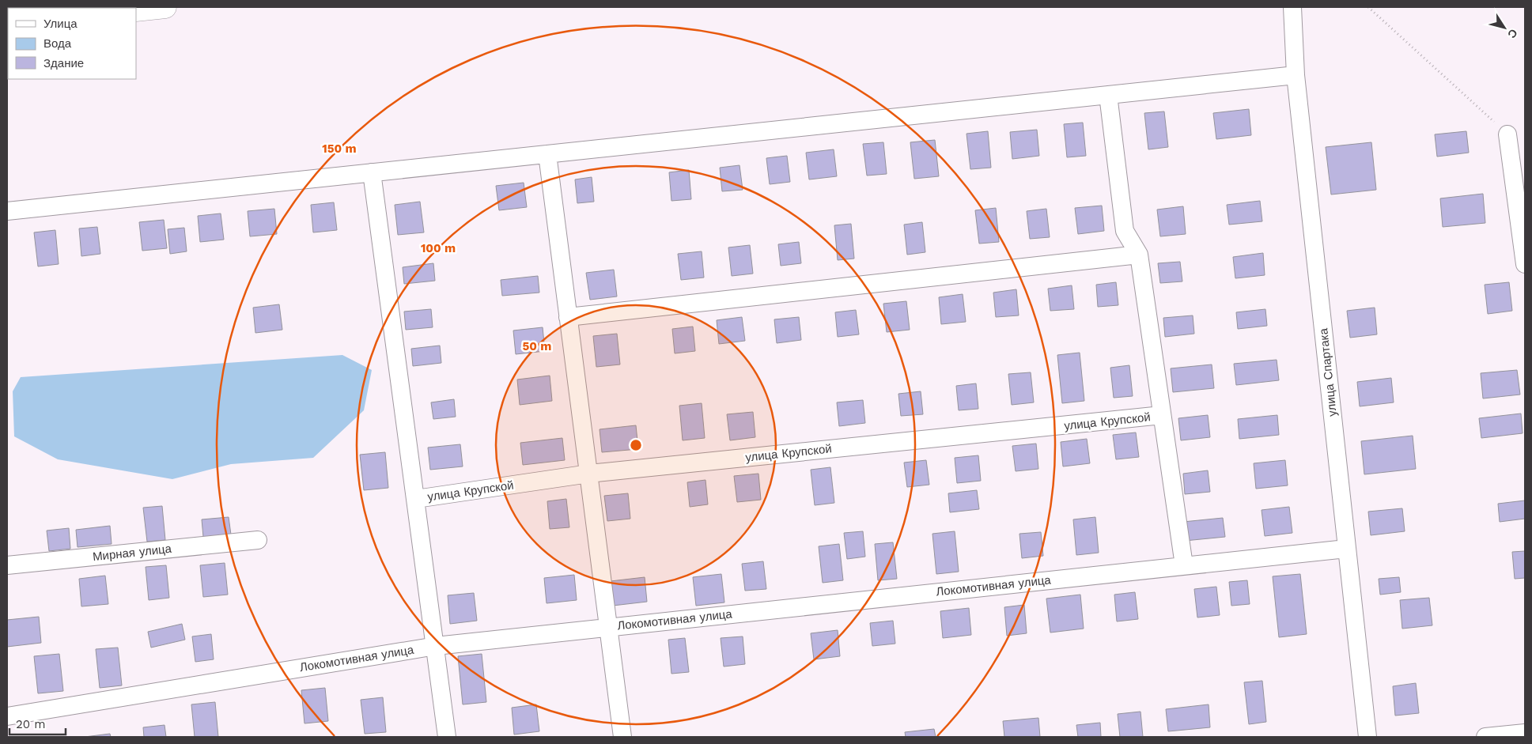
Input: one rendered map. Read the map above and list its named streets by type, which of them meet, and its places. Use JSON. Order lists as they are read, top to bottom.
{
  "streets": {
    "street": [
      "улица Спартака",
      "улица Крупской",
      "Мирная улица",
      "Локомотивная улица"
    ]
  },
  "crossings": [
    ["улица Спартака", "Локомотивная улица"],
    ["улица Крупской", "Локомотивная улица"]
  ],
  "legend": ["Улица", "Вода", "Здание"],
  "scale_bar": "20 m",
  "north": "bottom right",
  "rings": ["150 m", "100 m", "50 m"]
}
